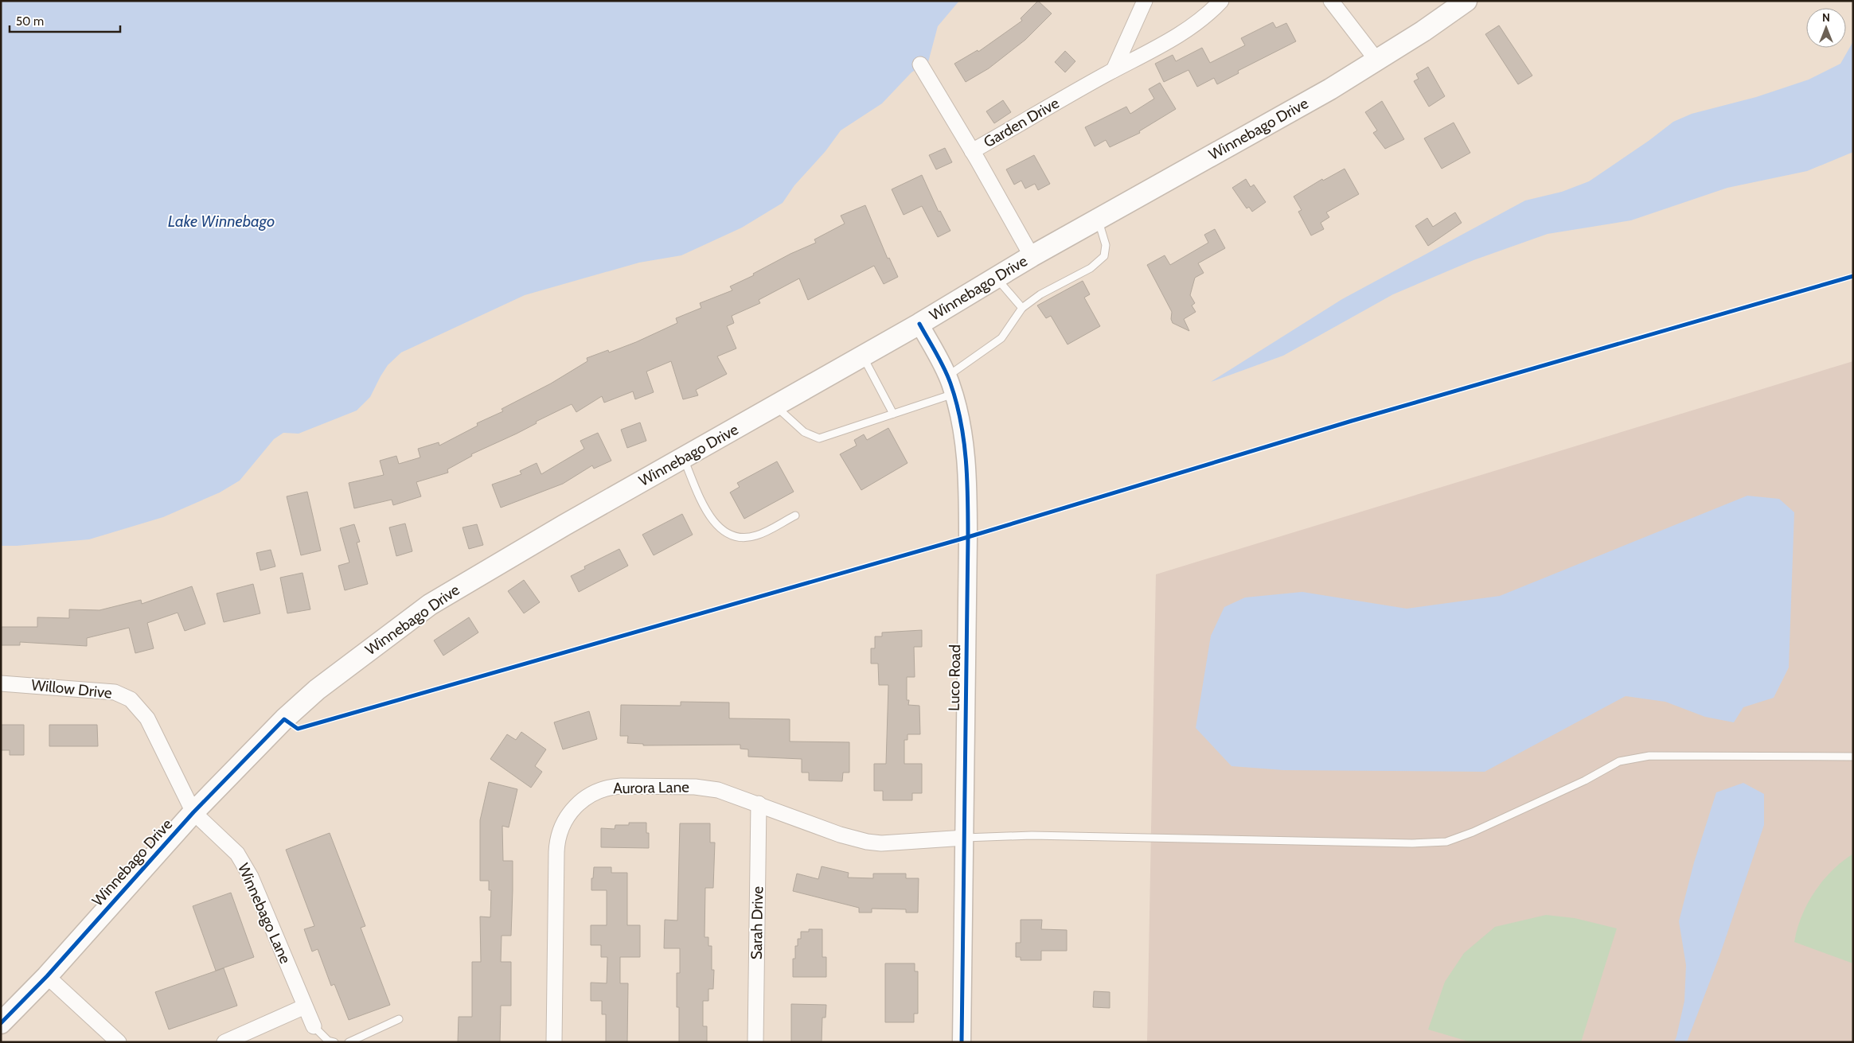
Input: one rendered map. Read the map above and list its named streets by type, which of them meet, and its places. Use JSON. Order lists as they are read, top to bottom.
{
  "streets": {
    "main road": ["Winnebago Drive"],
    "street": [
      "Garden Drive",
      "Luco Road",
      "Willow Drive",
      "Aurora Lane",
      "Winnebago Lane",
      "Sarah Drive"
    ]
  },
  "crossings": [
    ["Garden Drive", "Winnebago Drive"],
    ["Winnebago Drive", "Luco Road"],
    ["Winnebago Drive", "Willow Drive"],
    ["Winnebago Drive", "Winnebago Lane"],
    ["Luco Road", "Aurora Lane"],
    ["Willow Drive", "Winnebago Lane"],
    ["Aurora Lane", "Sarah Drive"]
  ],
  "water": ["Lake Winnebago"],
  "scale_bar": "50 m",
  "north": "top"
}
